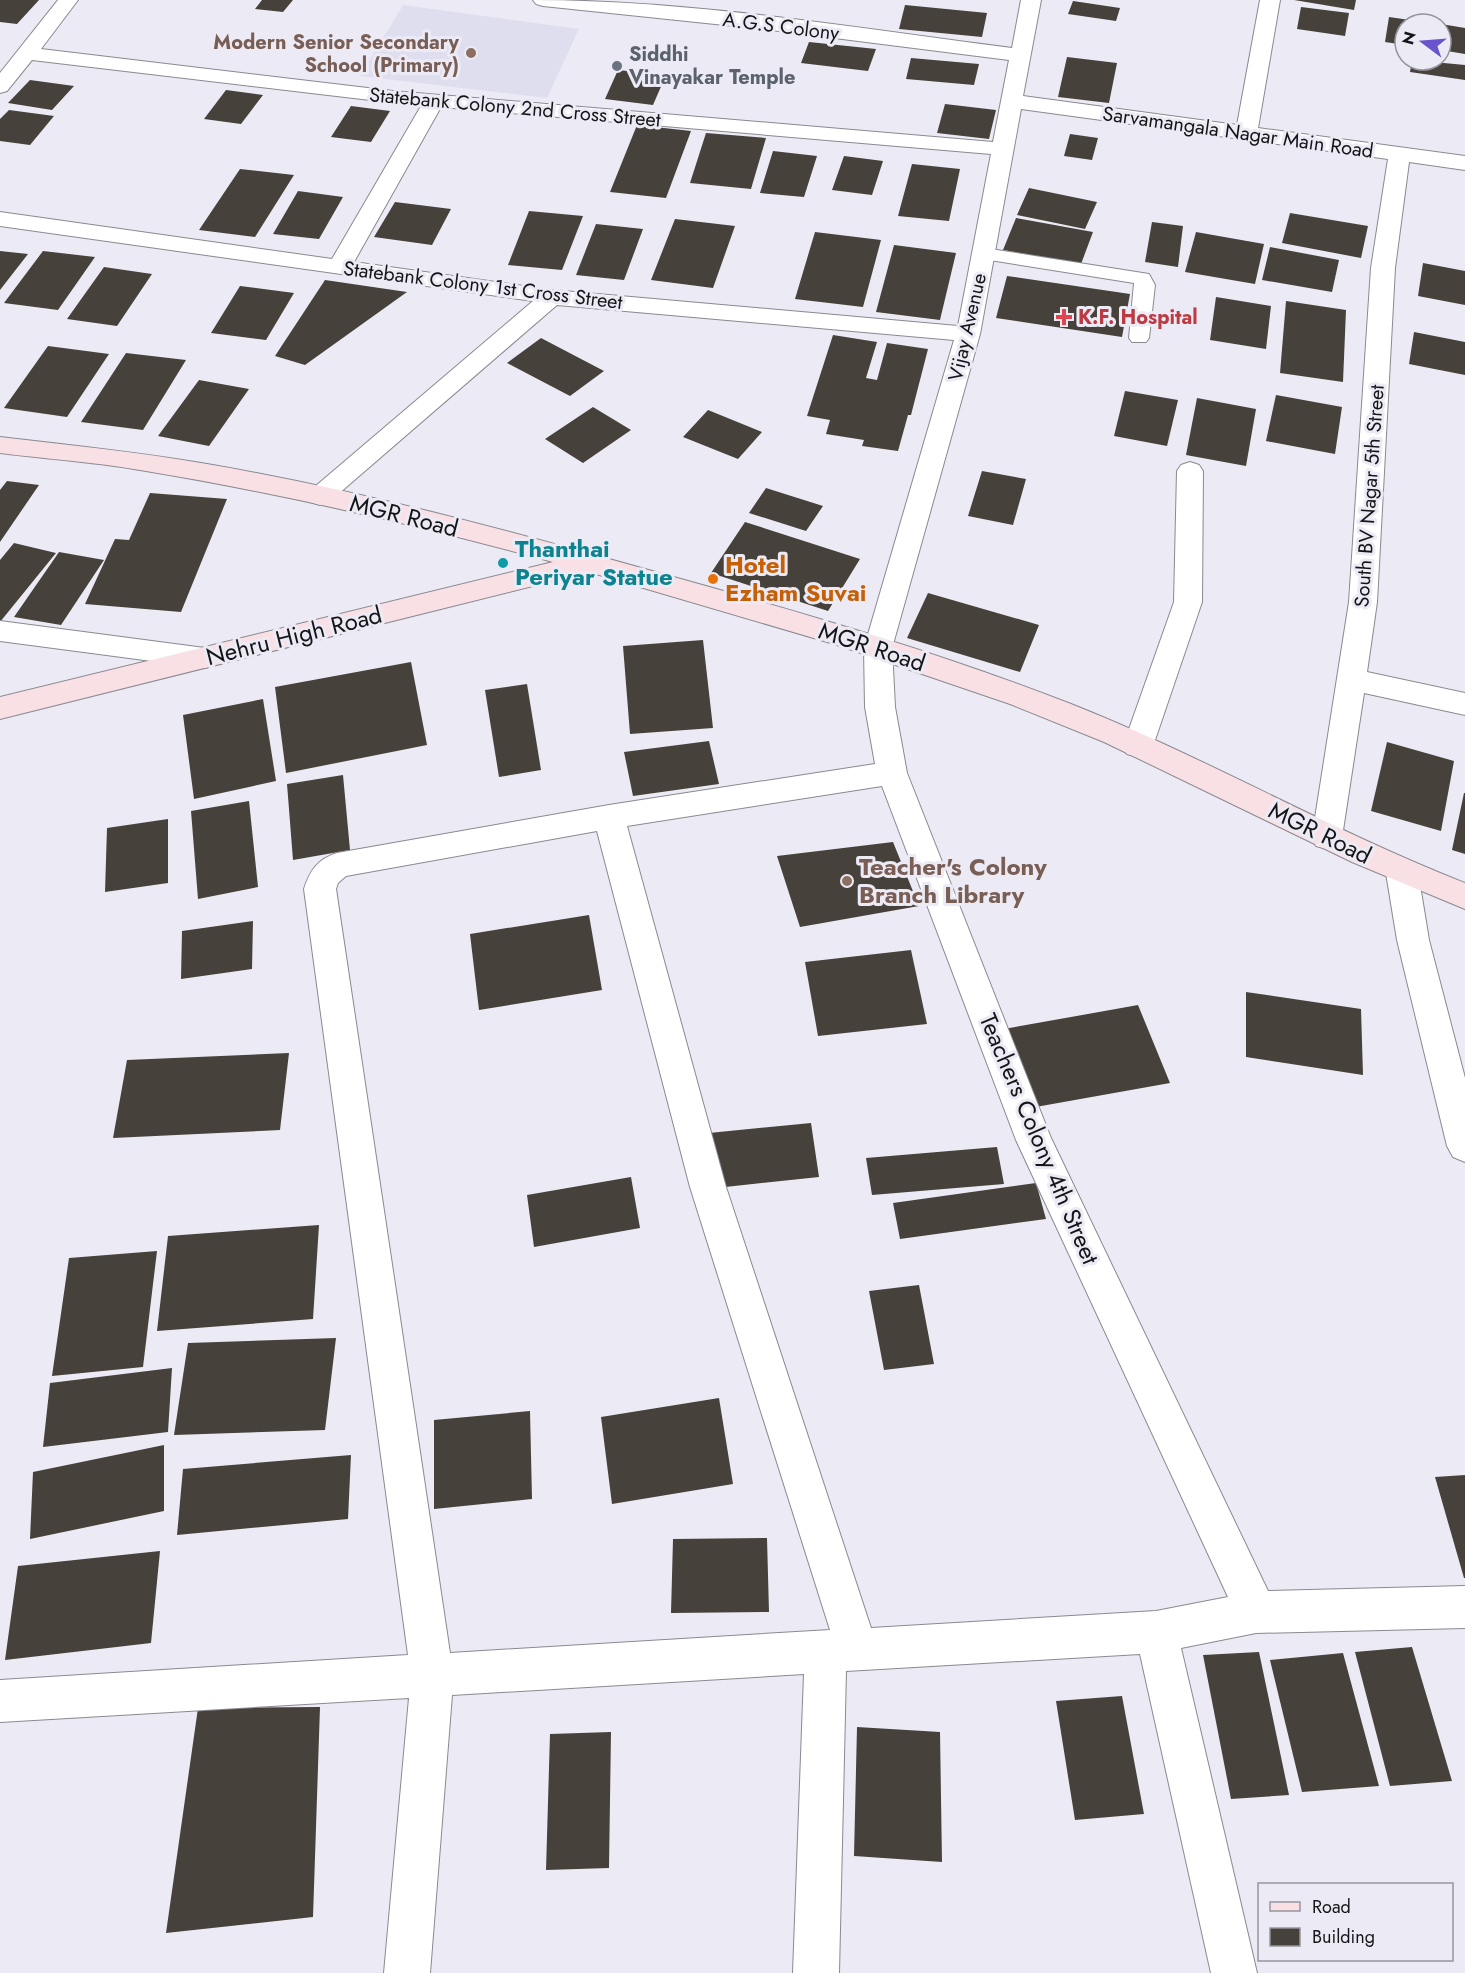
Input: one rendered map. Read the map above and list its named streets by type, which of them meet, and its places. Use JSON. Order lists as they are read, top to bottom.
{
  "streets": {
    "street": [
      "A.G.S Colony",
      "Statebank Colony 2nd Cross Street",
      "Sarvamangala Nagar Main Road",
      "Statebank Colony 1st Cross Street",
      "Vijay Avenue",
      "South BV Nagar 5th Street",
      "MGR Road",
      "Nehru High Road",
      "Teachers Colony 4th Street"
    ]
  },
  "crossings": [
    ["A.G.S Colony", "Vijay Avenue"],
    ["Statebank Colony 2nd Cross Street", "Vijay Avenue"],
    ["Sarvamangala Nagar Main Road", "Vijay Avenue"],
    ["Sarvamangala Nagar Main Road", "South BV Nagar 5th Street"],
    ["Statebank Colony 1st Cross Street", "Vijay Avenue"],
    ["Vijay Avenue", "MGR Road"],
    ["Vijay Avenue", "Teachers Colony 4th Street"],
    ["South BV Nagar 5th Street", "MGR Road"],
    ["MGR Road", "Nehru High Road"],
    ["MGR Road", "Teachers Colony 4th Street"]
  ],
  "places": {
    "other": [
      "Modern Senior Secondary School (Primary)",
      "Siddhi Vinayakar Temple",
      "Thanthai Periyar Statue",
      "Hotel Ezham Suvai",
      "Teacher's Colony Branch Library"
    ],
    "health": ["K.F. Hospital"]
  },
  "legend": ["Road", "Building"],
  "north": "left"
}
